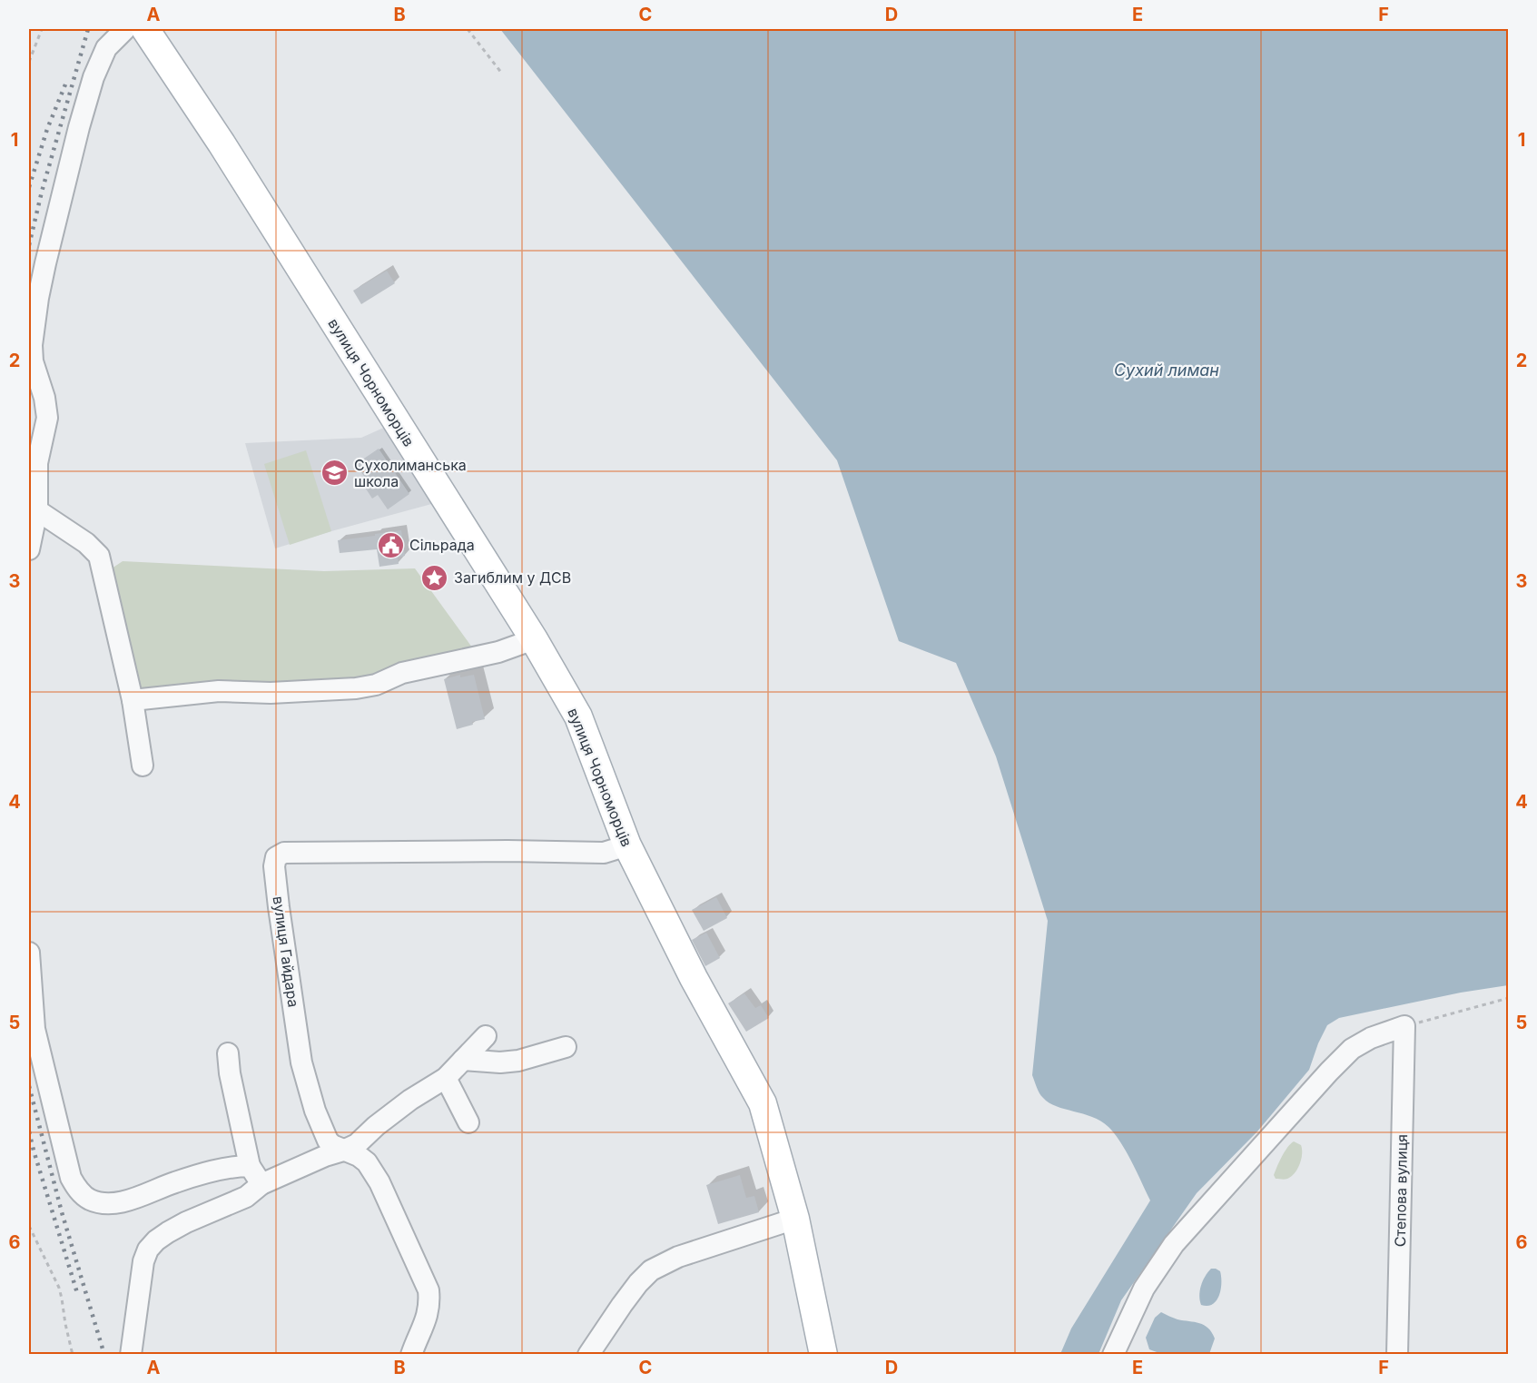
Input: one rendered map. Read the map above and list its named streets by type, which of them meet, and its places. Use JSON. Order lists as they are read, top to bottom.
{
  "streets": {
    "main road": ["вулиця Чорноморців"],
    "street": ["вулиця Гайдара", "Степова вулиця"]
  },
  "crossings": [
    ["вулиця Чорноморців", "вулиця Гайдара"]
  ],
  "water": ["Сухий лиман"],
  "places": {
    "school or university": ["Сухолиманська школа"],
    "public building": ["Сільрада"],
    "place": ["Загиблим у ДСВ"]
  },
  "grid": {
    "columns": [
      "A",
      "B",
      "C",
      "D",
      "E",
      "F"
    ],
    "rows": [
      "1",
      "2",
      "3",
      "4",
      "5",
      "6"
    ]
  }
}
